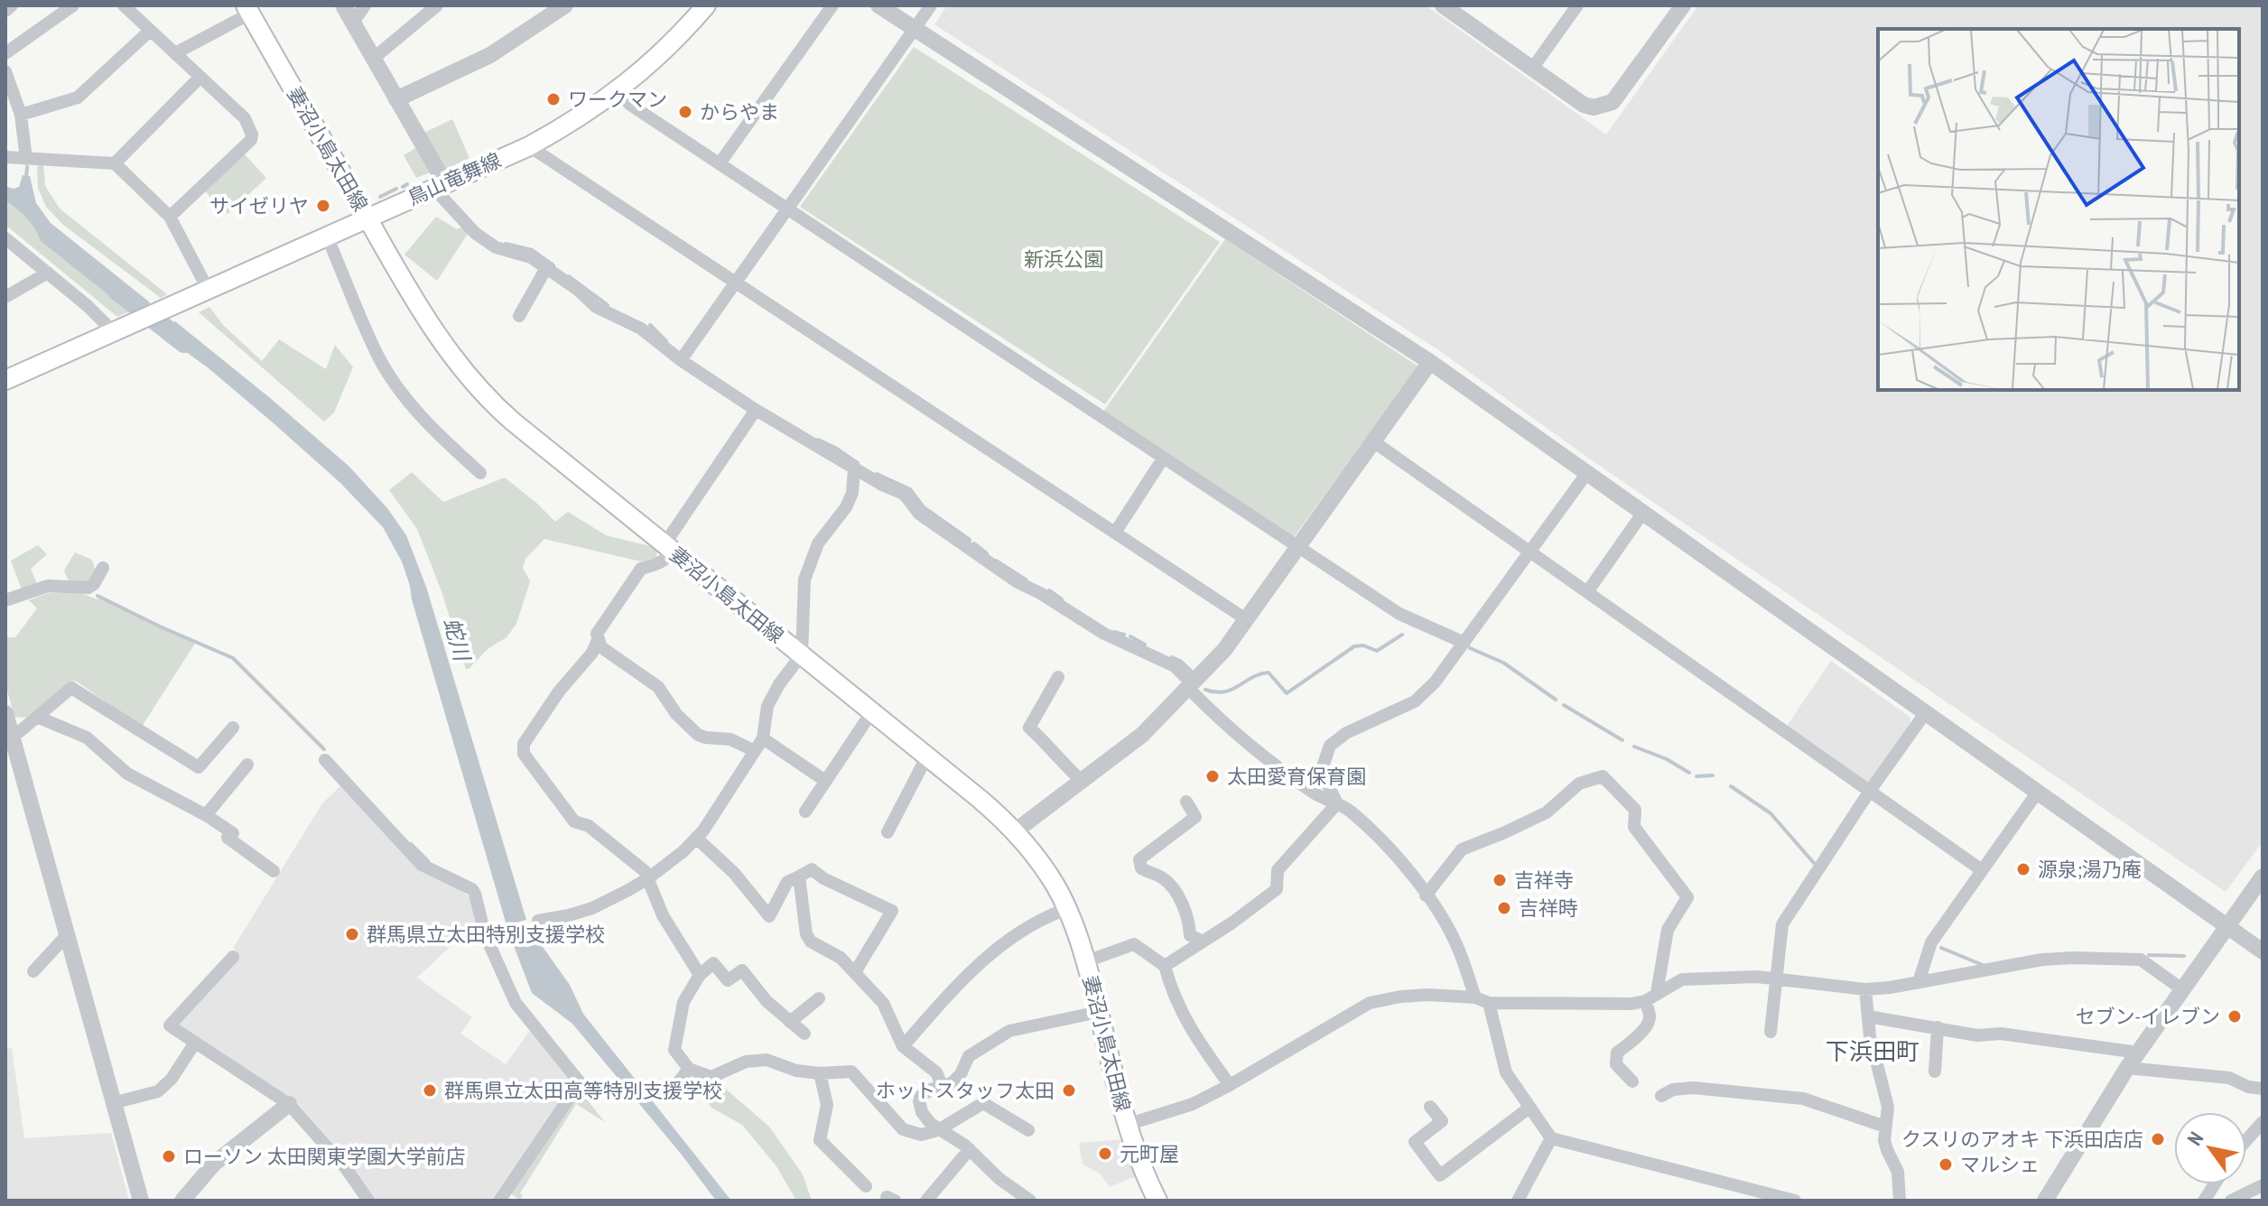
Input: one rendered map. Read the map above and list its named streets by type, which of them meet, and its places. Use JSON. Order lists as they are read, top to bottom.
{
  "streets": {
    "main road": ["妻沼小島太田線", "鳥山竜舞線"]
  },
  "crossings": [
    ["妻沼小島太田線", "鳥山竜舞線"]
  ],
  "districts": ["下浜田町"],
  "water": ["蛇川"],
  "parks": ["新浜公園"],
  "places": [
    "ワークマン",
    "からやま",
    "サイゼリヤ",
    "太田愛育保育園",
    "源泉;湯乃庵",
    "吉祥寺",
    "吉祥時",
    "群馬県立太田特別支援学校",
    "セブン-イレブン",
    "群馬県立太田高等特別支援学校",
    "ホットスタッフ太田",
    "クスリのアオキ 下浜田店店",
    "元町屋",
    "ローソン 太田関東学園大学前店",
    "マルシェ"
  ],
  "north": "top left"
}
